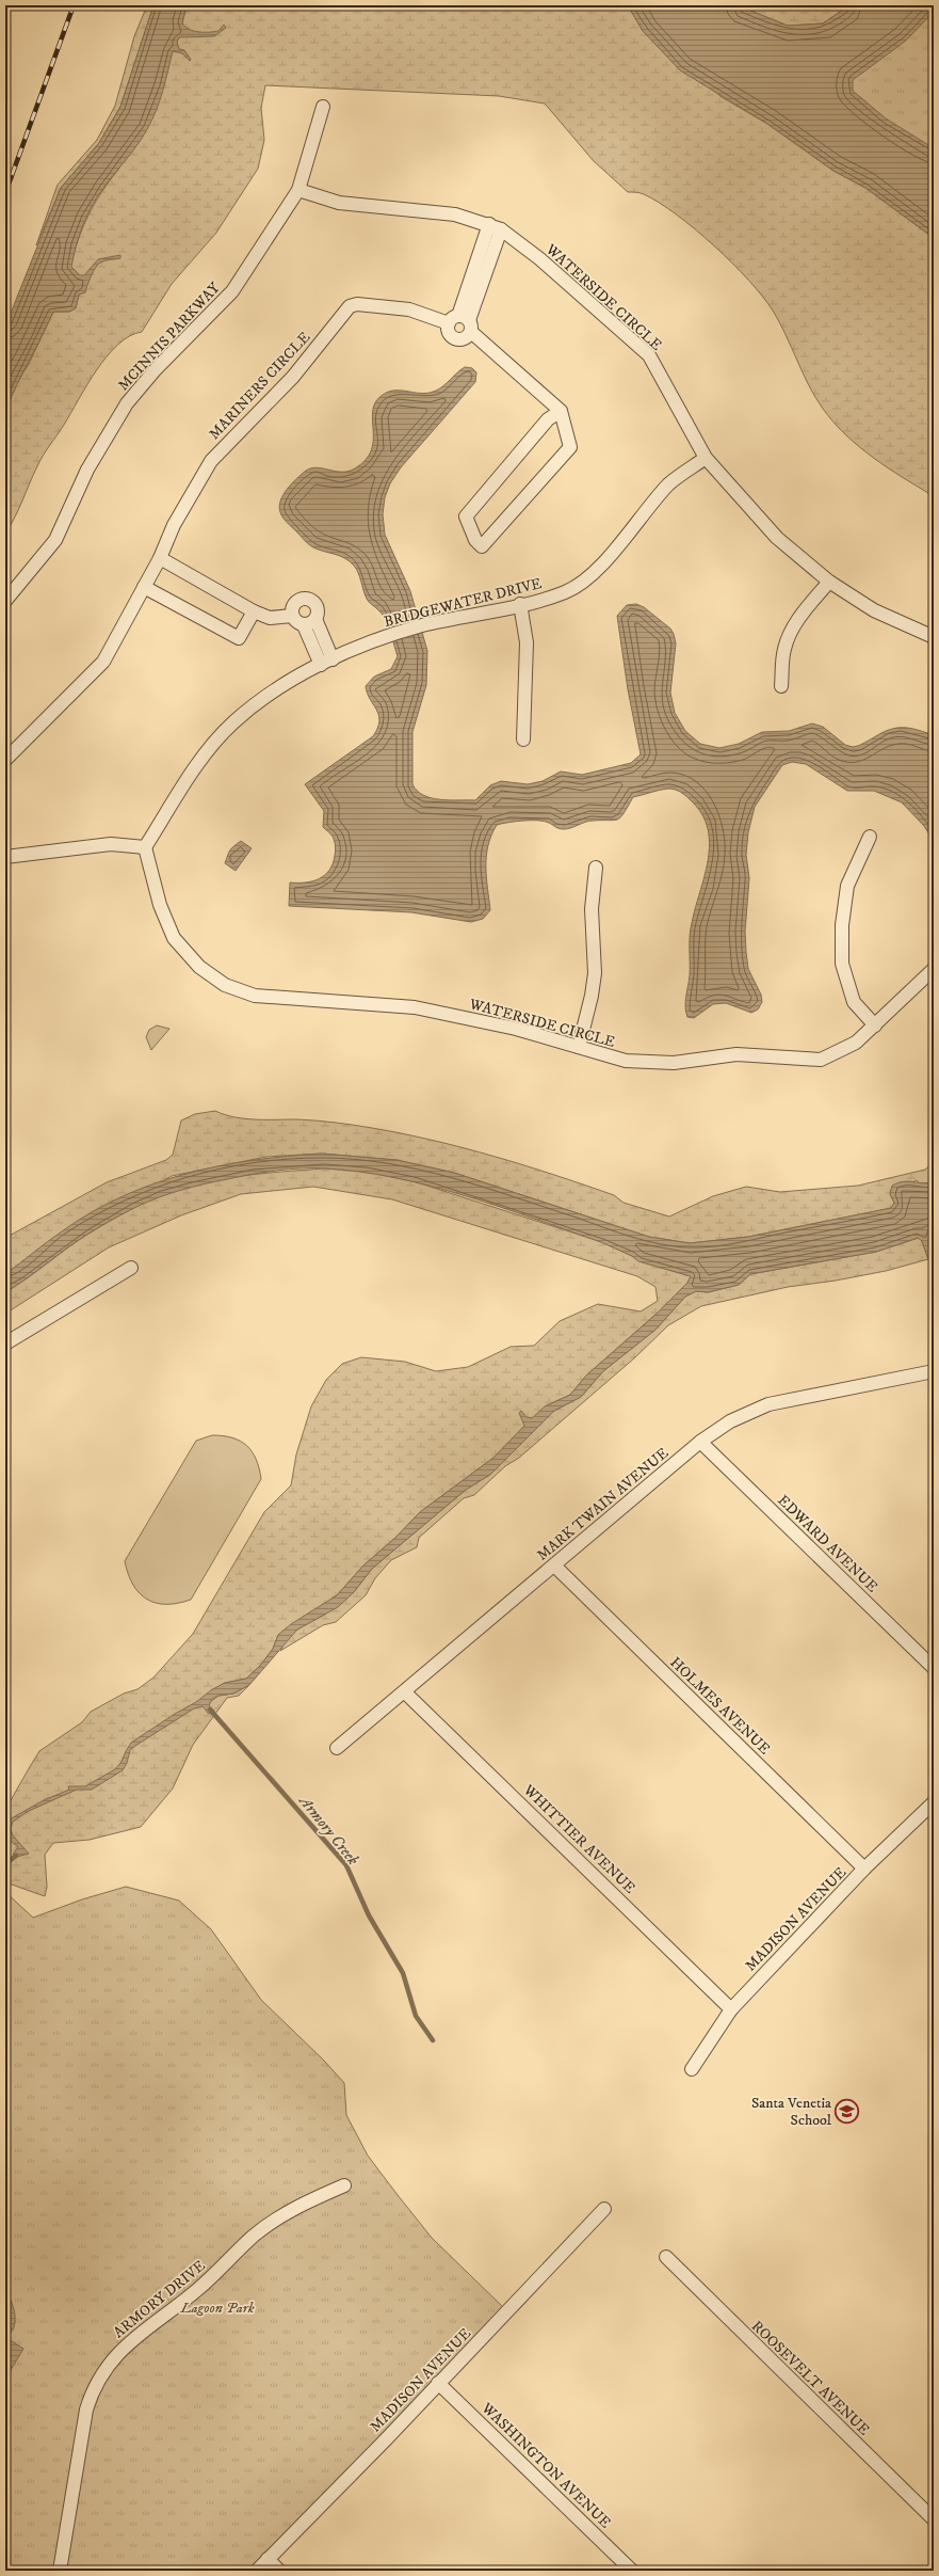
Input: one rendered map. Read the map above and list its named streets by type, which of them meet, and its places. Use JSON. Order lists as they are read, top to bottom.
{
  "streets": {
    "street": [
      "WATERSIDE CIRCLE",
      "MCINNIS PARKWAY",
      "MARINERS CIRCLE",
      "BRIDGEWATER DRIVE",
      "MARK TWAIN AVENUE",
      "EDWARD AVENUE",
      "HOLMES AVENUE",
      "WHITTIER AVENUE",
      "MADISON AVENUE",
      "ARMORY DRIVE",
      "ROOSEVELT AVENUE",
      "WASHINGTON AVENUE"
    ]
  },
  "crossings": [
    ["WATERSIDE CIRCLE", "MCINNIS PARKWAY"],
    ["WATERSIDE CIRCLE", "BRIDGEWATER DRIVE"],
    ["MARK TWAIN AVENUE", "EDWARD AVENUE"],
    ["MARK TWAIN AVENUE", "HOLMES AVENUE"],
    ["MARK TWAIN AVENUE", "WHITTIER AVENUE"],
    ["HOLMES AVENUE", "MADISON AVENUE"],
    ["WHITTIER AVENUE", "MADISON AVENUE"],
    ["MADISON AVENUE", "WASHINGTON AVENUE"]
  ],
  "water": ["Armory Creek"],
  "parks": ["Lagoon Park"],
  "places": {
    "school or university": ["Santa Venetia School"]
  }
}
